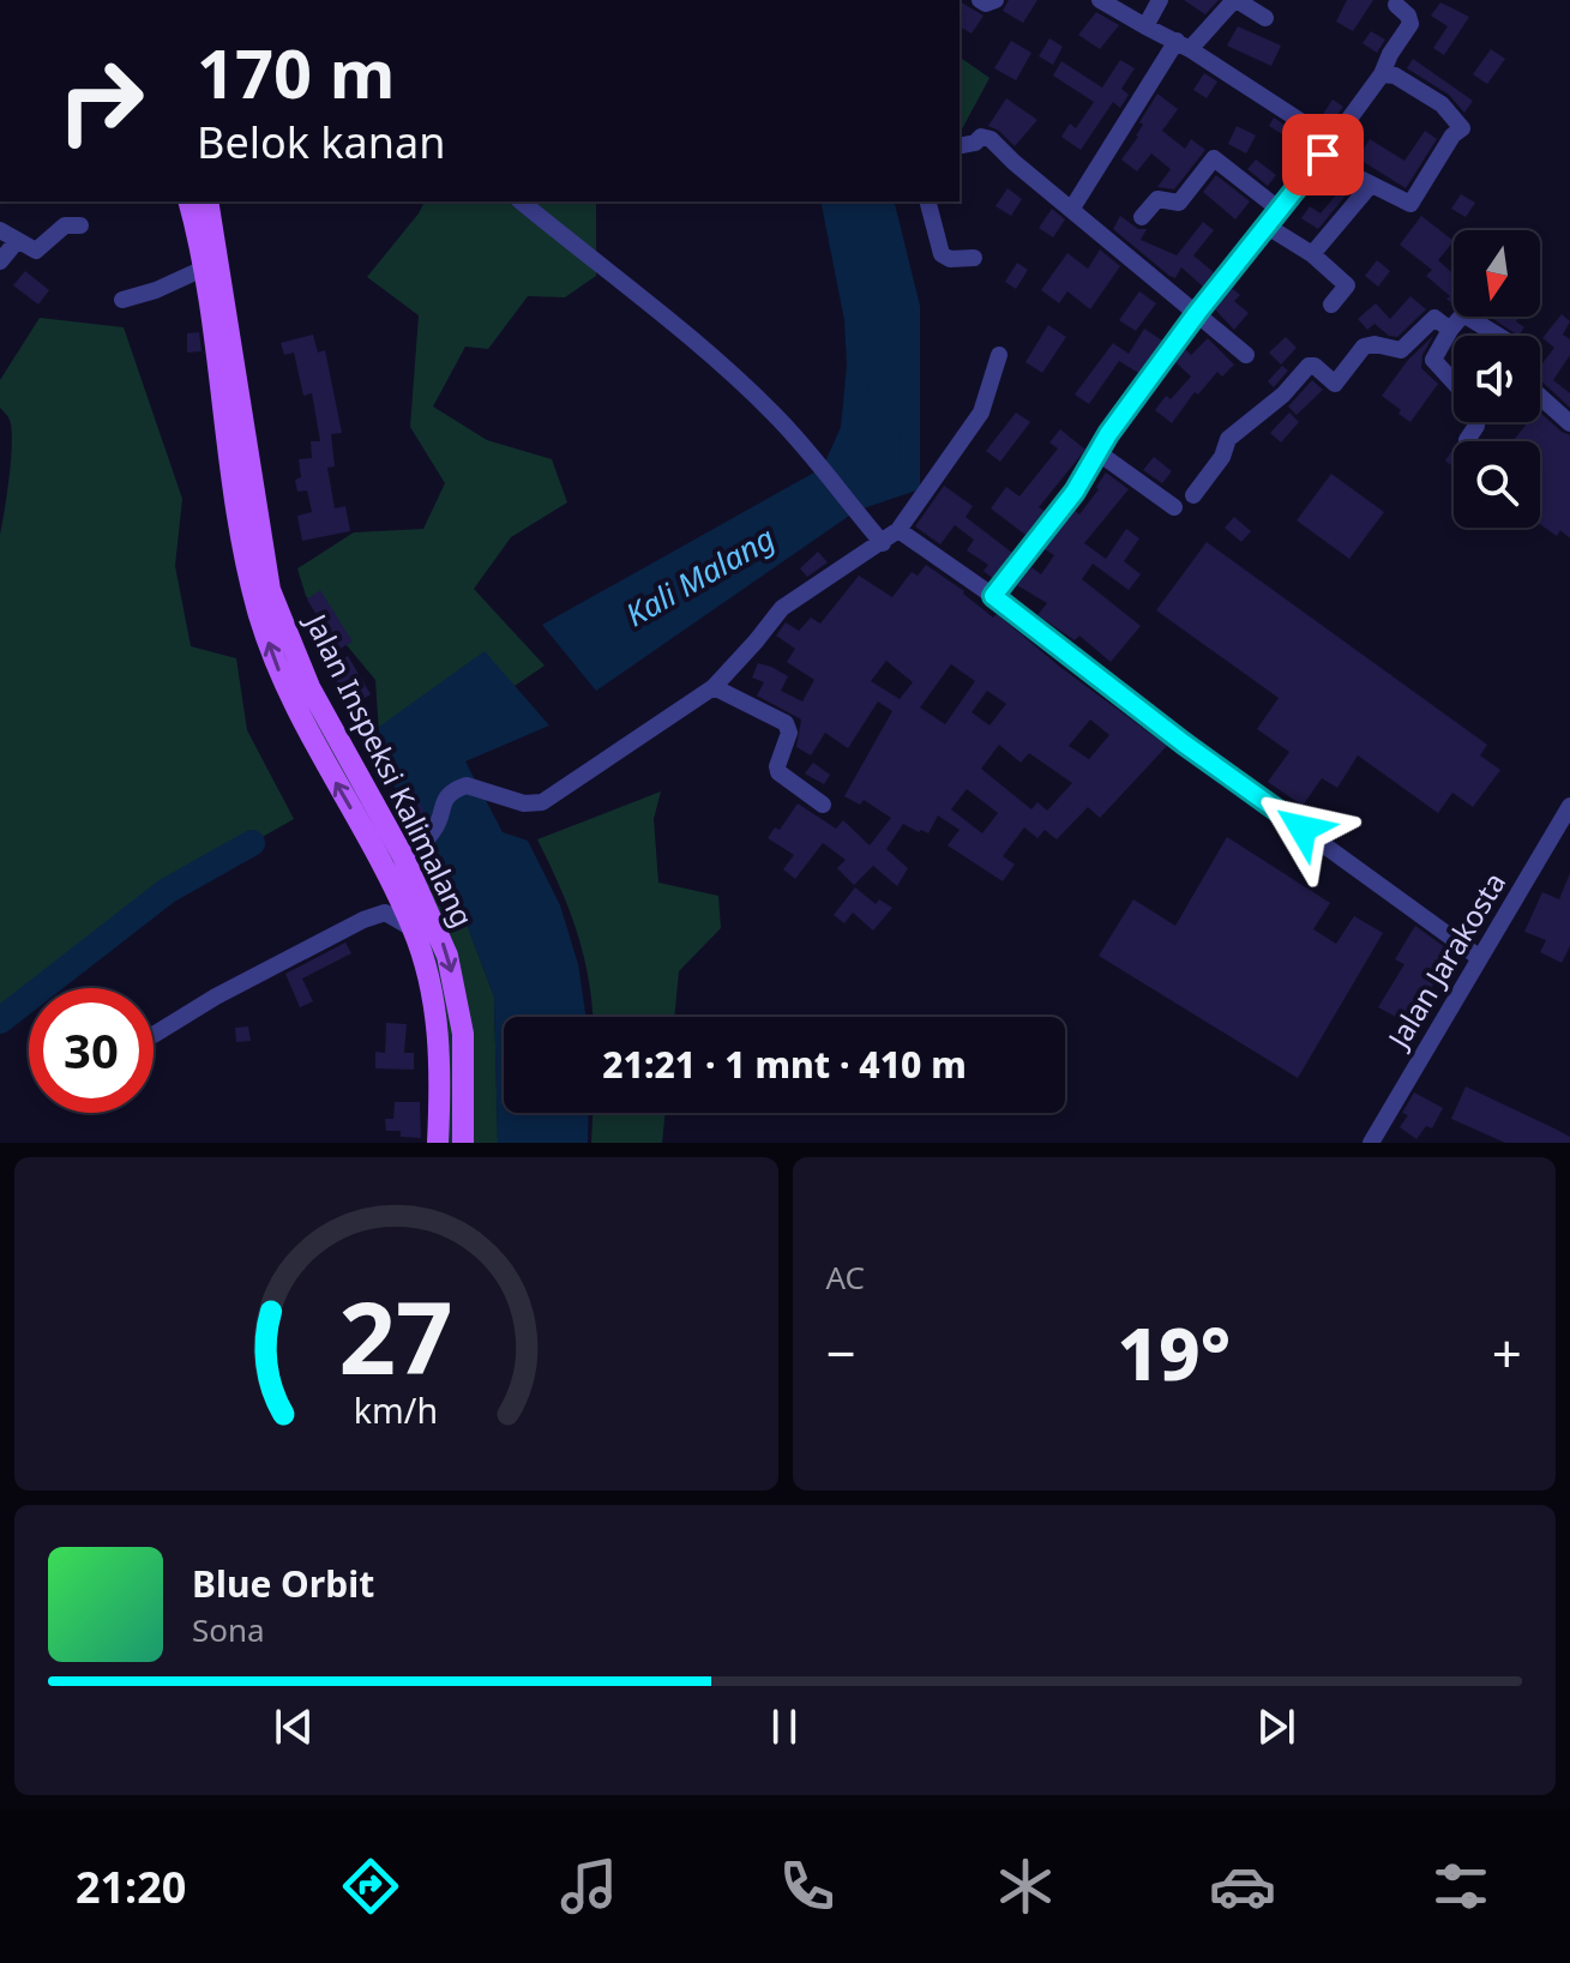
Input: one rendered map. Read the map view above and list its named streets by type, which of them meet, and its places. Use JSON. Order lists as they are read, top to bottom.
{
  "streets": {
    "main road": ["Jalan Inspeksi Kalimalang"],
    "street": ["Jalan Jarakosta"]
  },
  "water": ["Kali Malang"],
  "north": "bottom",
  "page": {
    "turn": ["170 m", "Belok kanan"],
    "limit": "30",
    "trip": "21:21 · 1 mnt · 410 m",
    "tile": "AC",
    "heat": ["−", "19°", "+"],
    "song": ["Blue Orbit", "Sona"],
    "tabs": "21:20",
    "gauge": ["27", "km/h"]
  }
}
